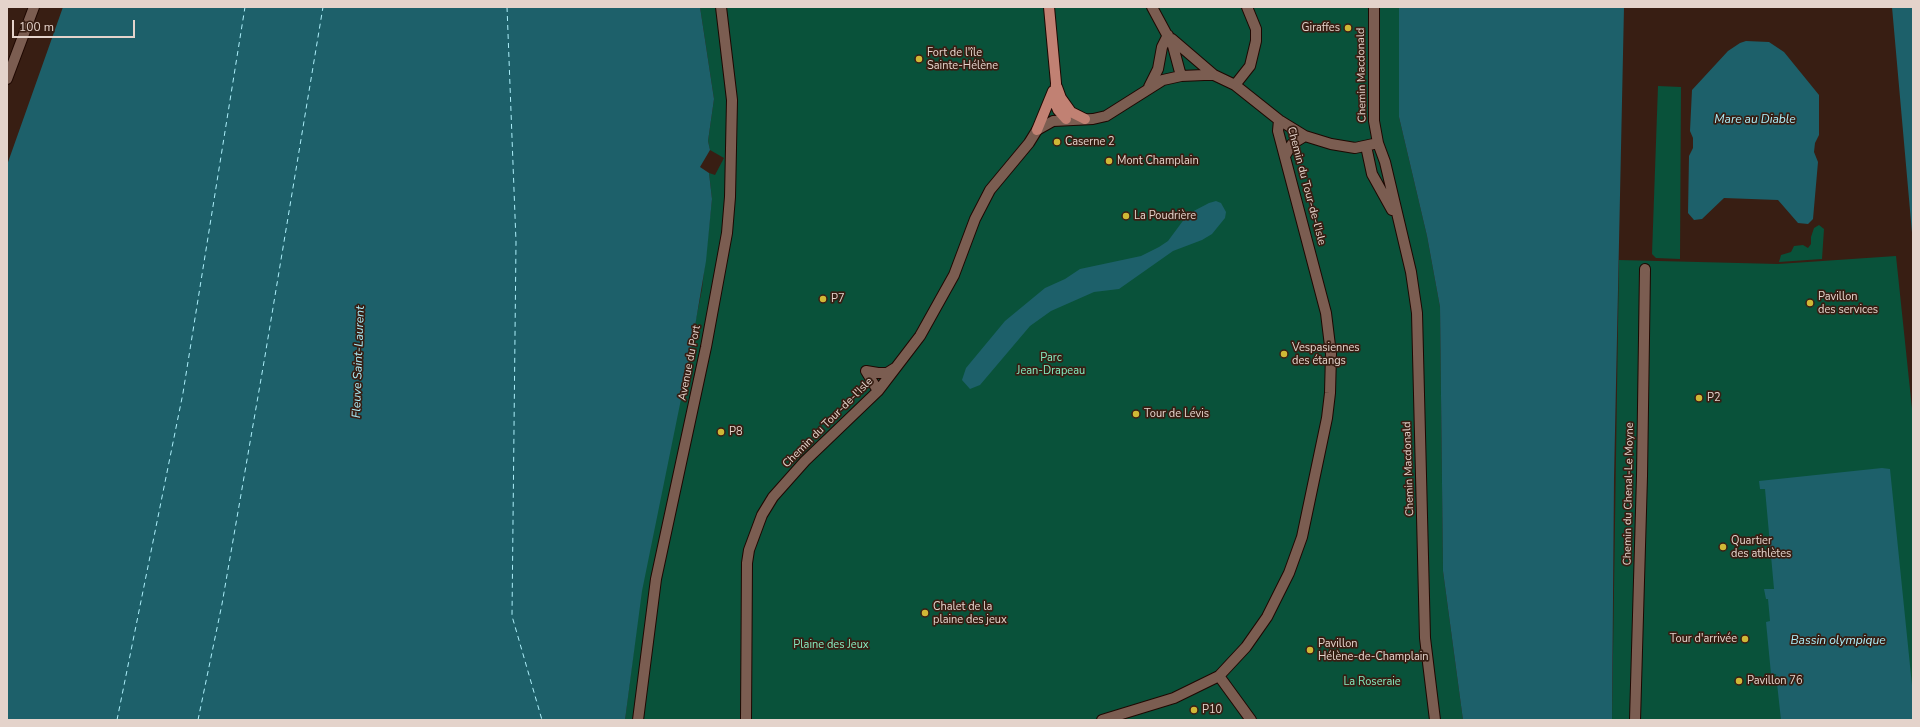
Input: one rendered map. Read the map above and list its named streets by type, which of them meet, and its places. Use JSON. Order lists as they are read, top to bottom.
{
  "streets": {
    "street": [
      "Chemin Macdonald",
      "Chemin du Tour-de-l'Isle",
      "Avenue du Port",
      "Chemin du Chenal-Le Moyne"
    ]
  },
  "water": ["Mare au Diable", "Fleuve Saint-Laurent", "Bassin olympique"],
  "parks": ["Parc Jean-Drapeau", "Plaine des Jeux", "La Roseraie"],
  "places": [
    "Giraffes",
    "Fort de l'île Sainte-Hélène",
    "Caserne 2",
    "Mont Champlain",
    "La Poudrière",
    "P7",
    "Pavillon des services",
    "Vespasiennes des étangs",
    "P2",
    "Tour de Lévis",
    "P8",
    "Quartier des athlètes",
    "Chalet de la plaine des jeux",
    "Tour d'arrivée",
    "Pavillon Hélène-de-Champlain",
    "Pavillon 76",
    "P10"
  ],
  "scale_bar": "100 m"
}
